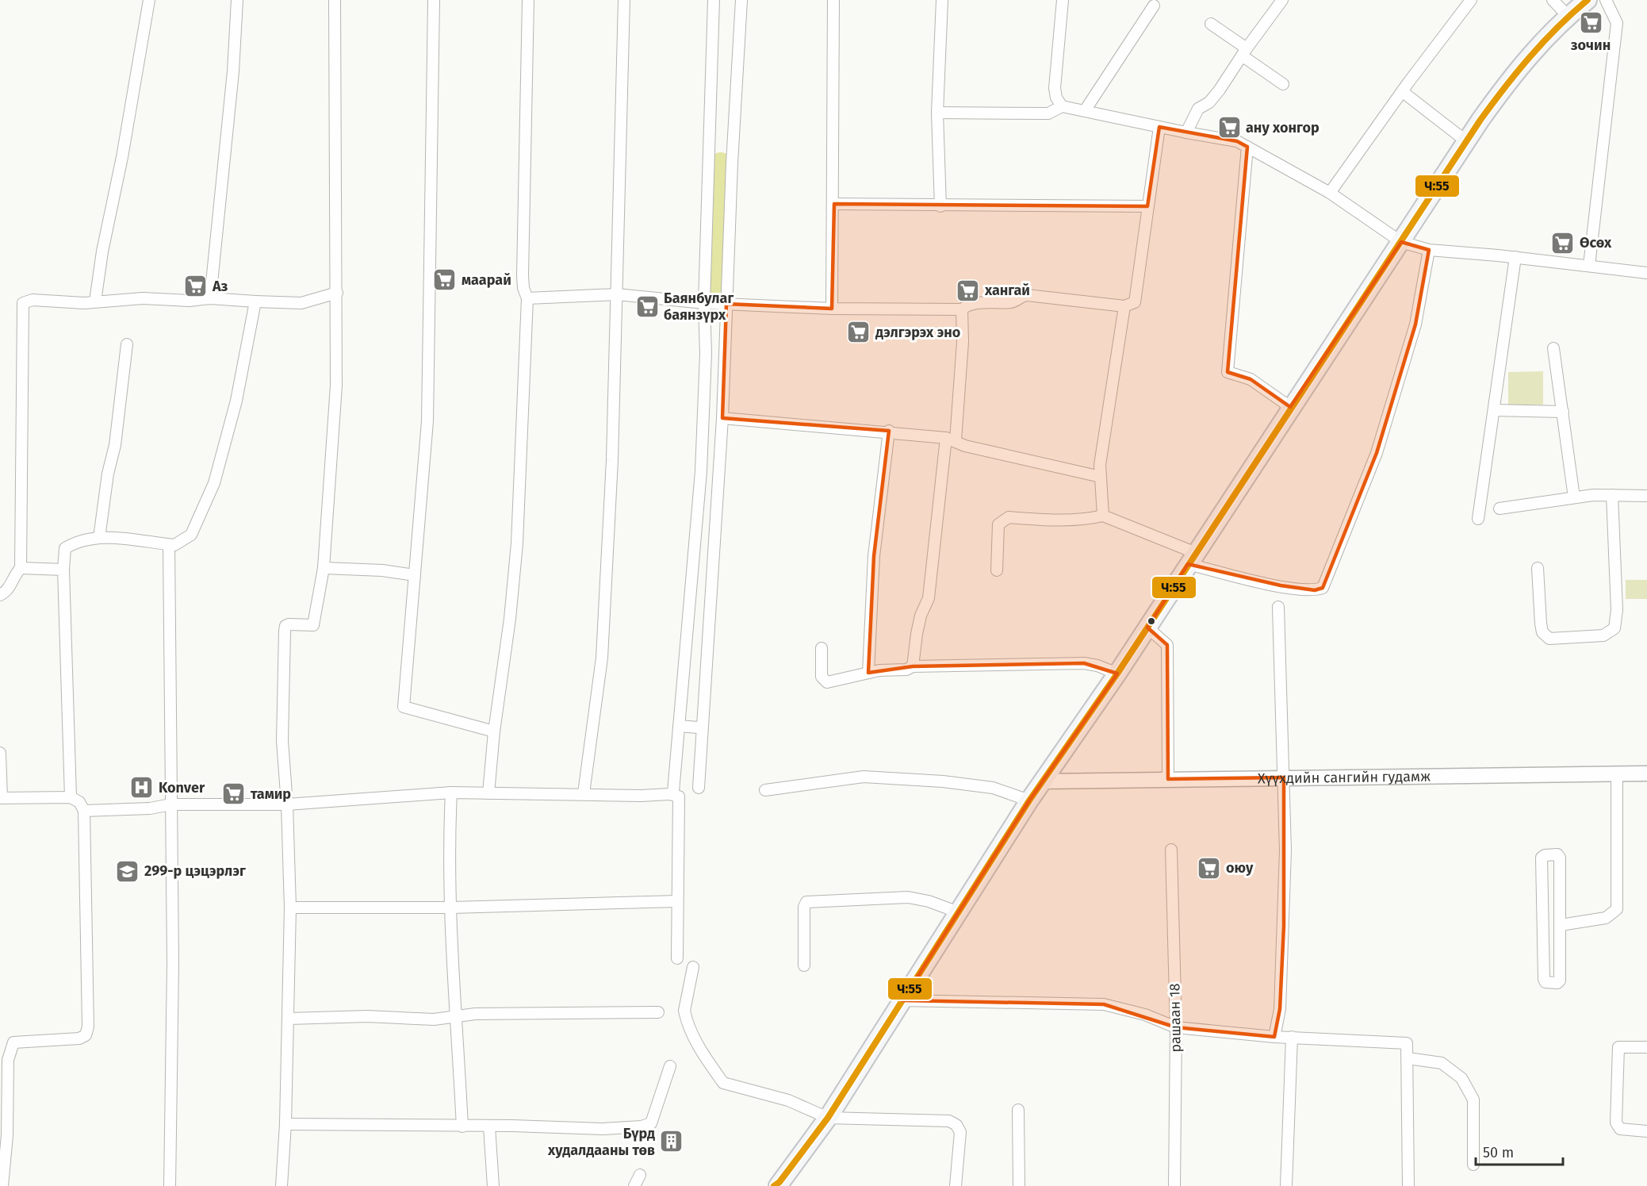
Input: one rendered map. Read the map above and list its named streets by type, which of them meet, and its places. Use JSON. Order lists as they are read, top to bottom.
{
  "streets": {
    "street": ["Хүүхдийн сангийн гудамж", "рашаан 18"]
  },
  "places": {
    "supermarket": [
      "зочин",
      "ану хонгор",
      "Өсөх",
      "маарай",
      "Аз",
      "хангай",
      "Баянбулаг баянзүрх",
      "дэлгэрэх эно",
      "тамир",
      "оюу"
    ],
    "hospital": ["Konver"],
    "school or university": ["299-р цэцэрлэг"],
    "building": ["Бүрд худалдааны төв"]
  },
  "lines": ["transit line Ч:55"],
  "scale_bar": "50 m"
}
